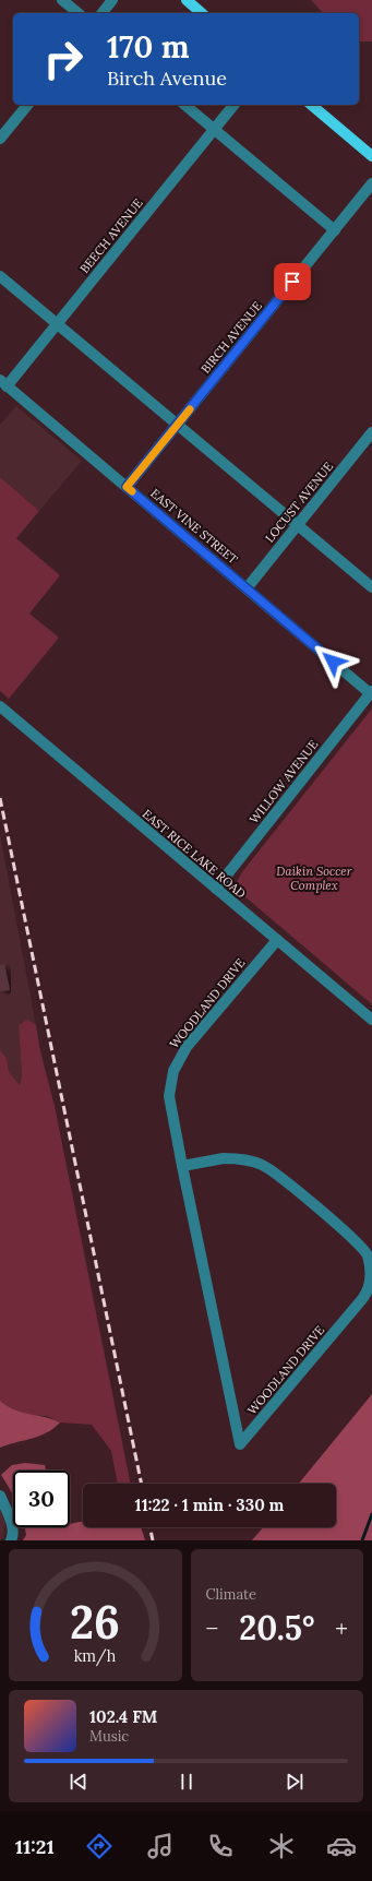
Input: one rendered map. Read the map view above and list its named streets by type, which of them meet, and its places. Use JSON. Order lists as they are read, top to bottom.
{
  "streets": {
    "street": [
      "BEECH AVENUE",
      "BIRCH AVENUE",
      "LOCUST AVENUE",
      "EAST VINE STREET",
      "WILLOW AVENUE",
      "EAST RICE LAKE ROAD",
      "WOODLAND DRIVE"
    ]
  },
  "crossings": [
    ["BEECH AVENUE", "EAST VINE STREET"],
    ["BIRCH AVENUE", "EAST VINE STREET"],
    ["LOCUST AVENUE", "EAST VINE STREET"],
    ["EAST VINE STREET", "WILLOW AVENUE"],
    ["WILLOW AVENUE", "EAST RICE LAKE ROAD"],
    ["EAST RICE LAKE ROAD", "WOODLAND DRIVE"]
  ],
  "parks": ["Daikin Soccer Complex"],
  "page": {
    "turn": ["170 m", "Birch Avenue"],
    "limit": "30",
    "trip": "11:22 · 1 min · 330 m",
    "tile": "Climate",
    "heat": ["−", "20.5°", "+"],
    "song": ["102.4 FM", "Music"],
    "tabs": "11:21",
    "gauge": ["26", "km/h"]
  }
}
